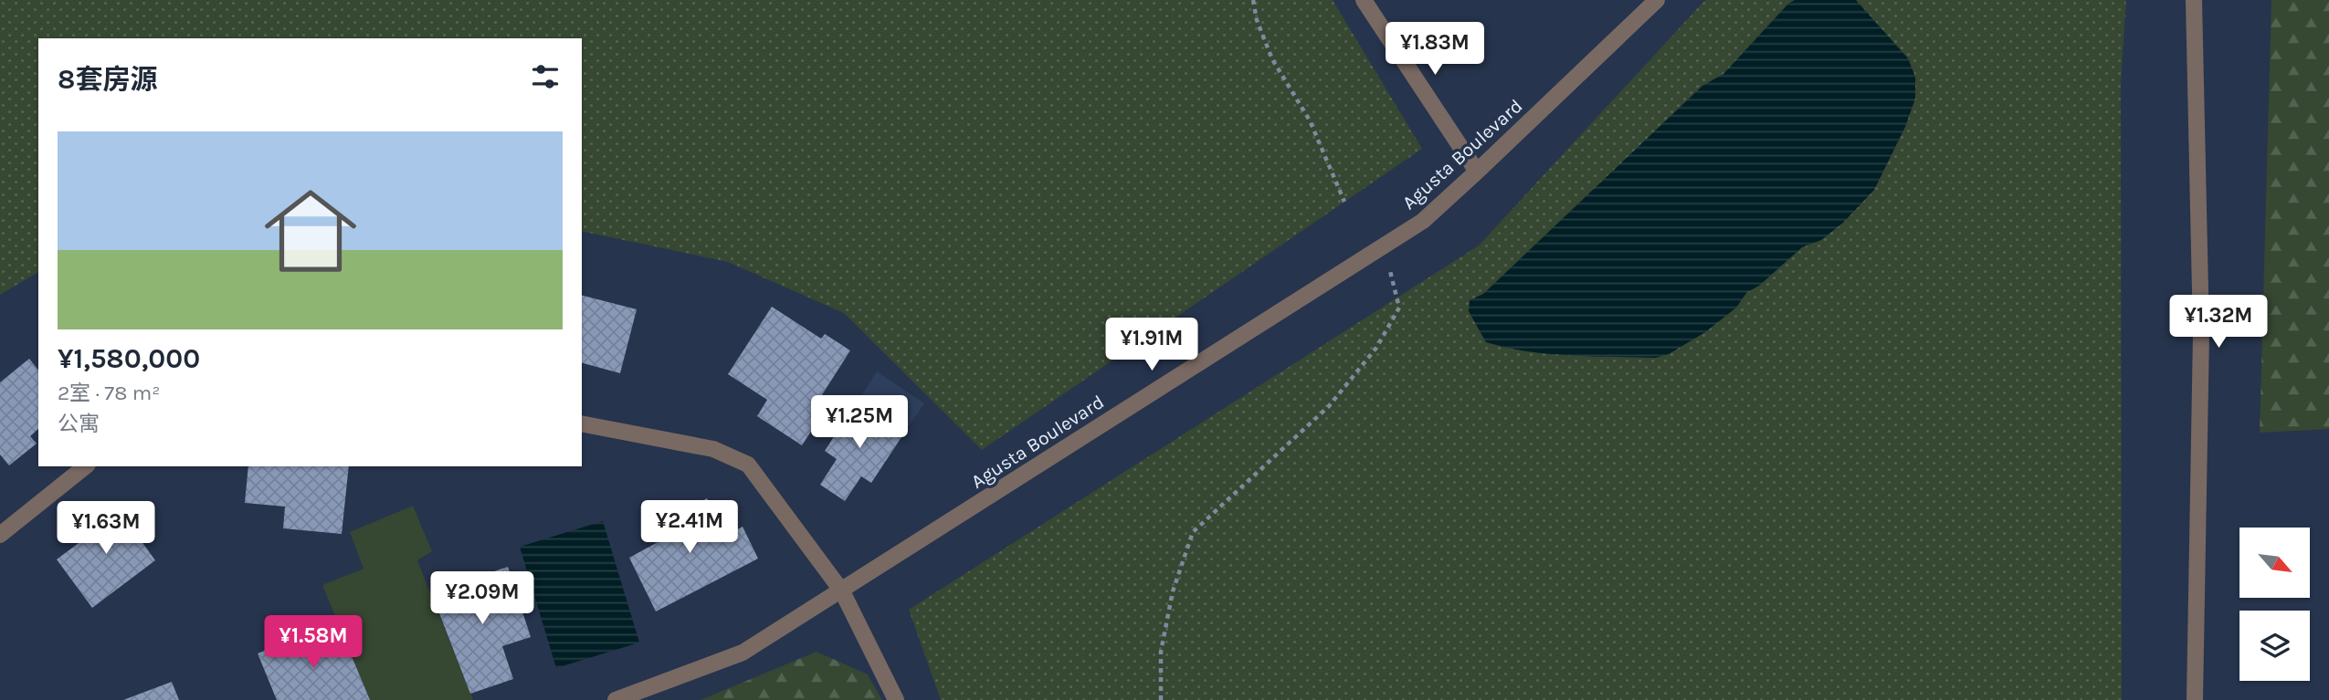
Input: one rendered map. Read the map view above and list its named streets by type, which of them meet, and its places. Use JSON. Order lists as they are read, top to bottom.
{
  "streets": {
    "street": ["Agusta Boulevard"]
  },
  "north": "bottom right",
  "page": {
    "price": [
      "¥1.83M",
      "¥1.32M",
      "¥1.91M",
      "¥1.25M",
      "¥2.41M",
      "¥1.63M",
      "¥2.09M",
      "¥1.58M"
    ],
    "heading": "8套房源",
    "list": [
      {
        "name": "¥1,580,000",
        "note": "2室 · 78 m² · 公寓"
      }
    ]
  }
}
